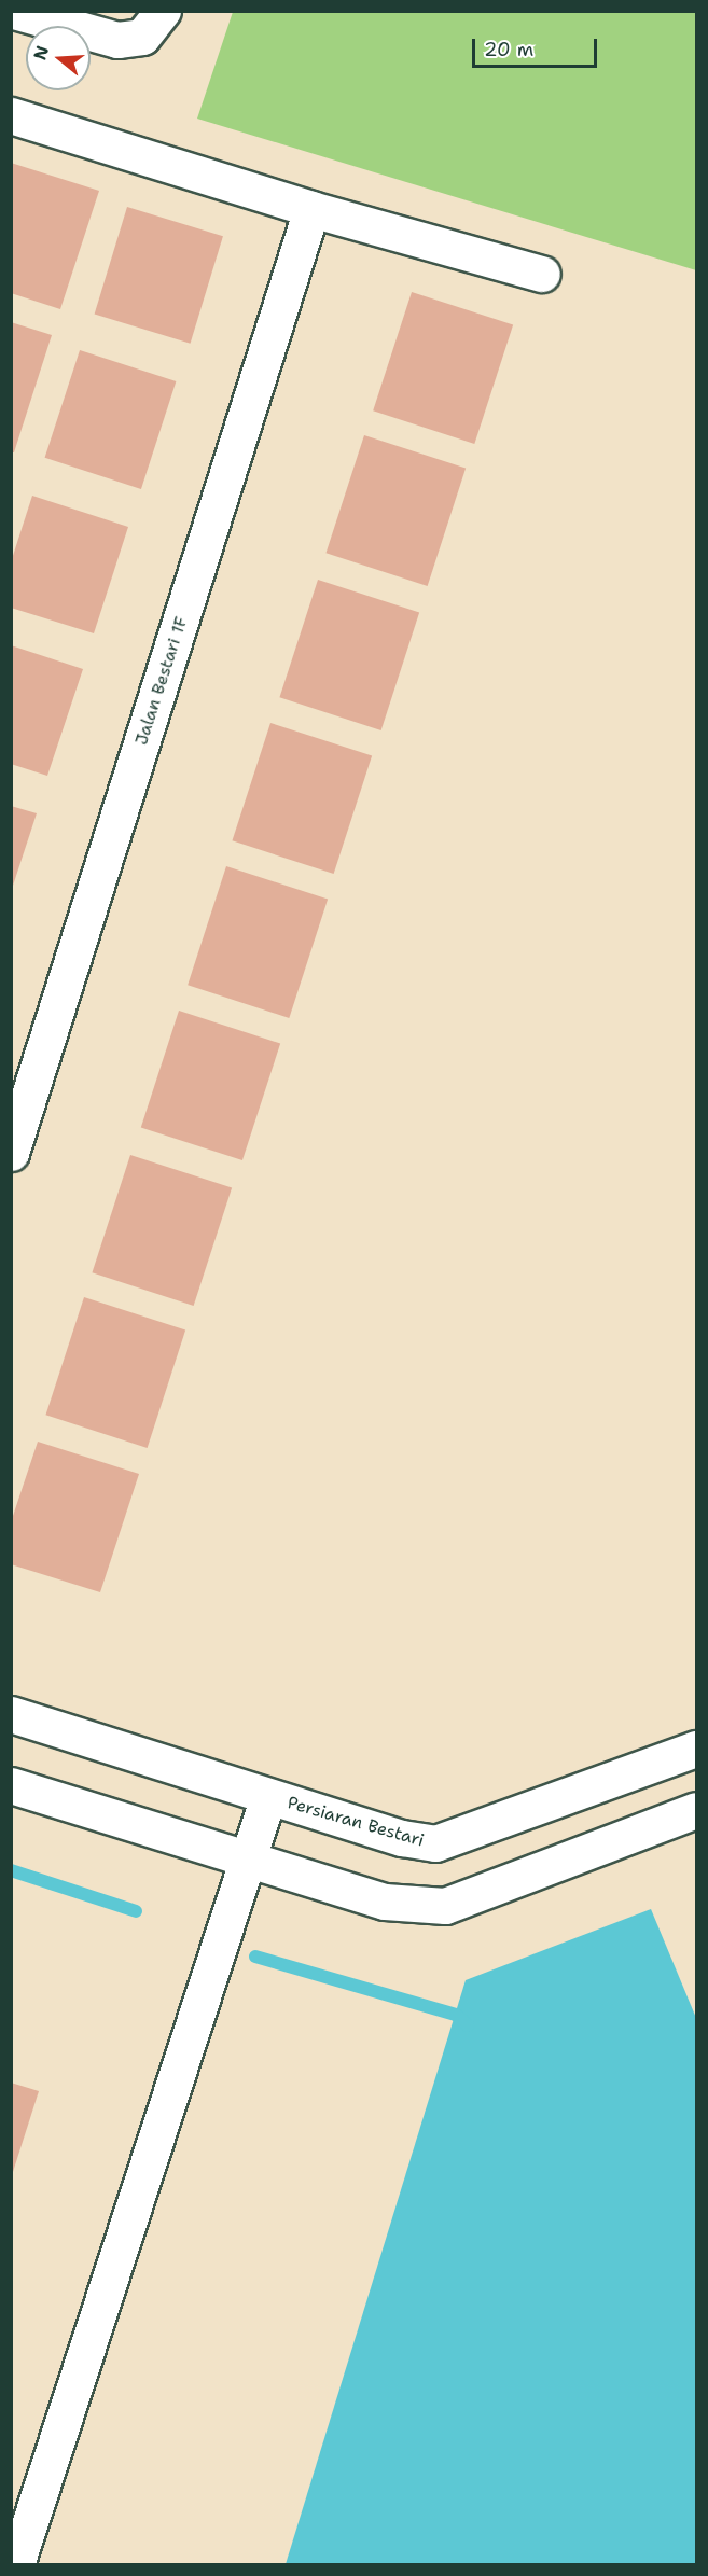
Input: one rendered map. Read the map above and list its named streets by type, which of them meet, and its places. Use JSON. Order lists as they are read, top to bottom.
{
  "streets": {
    "street": ["Jalan Bestari 1F", "Persiaran Bestari"]
  },
  "scale_bar": "20 m",
  "north": "left"
}
